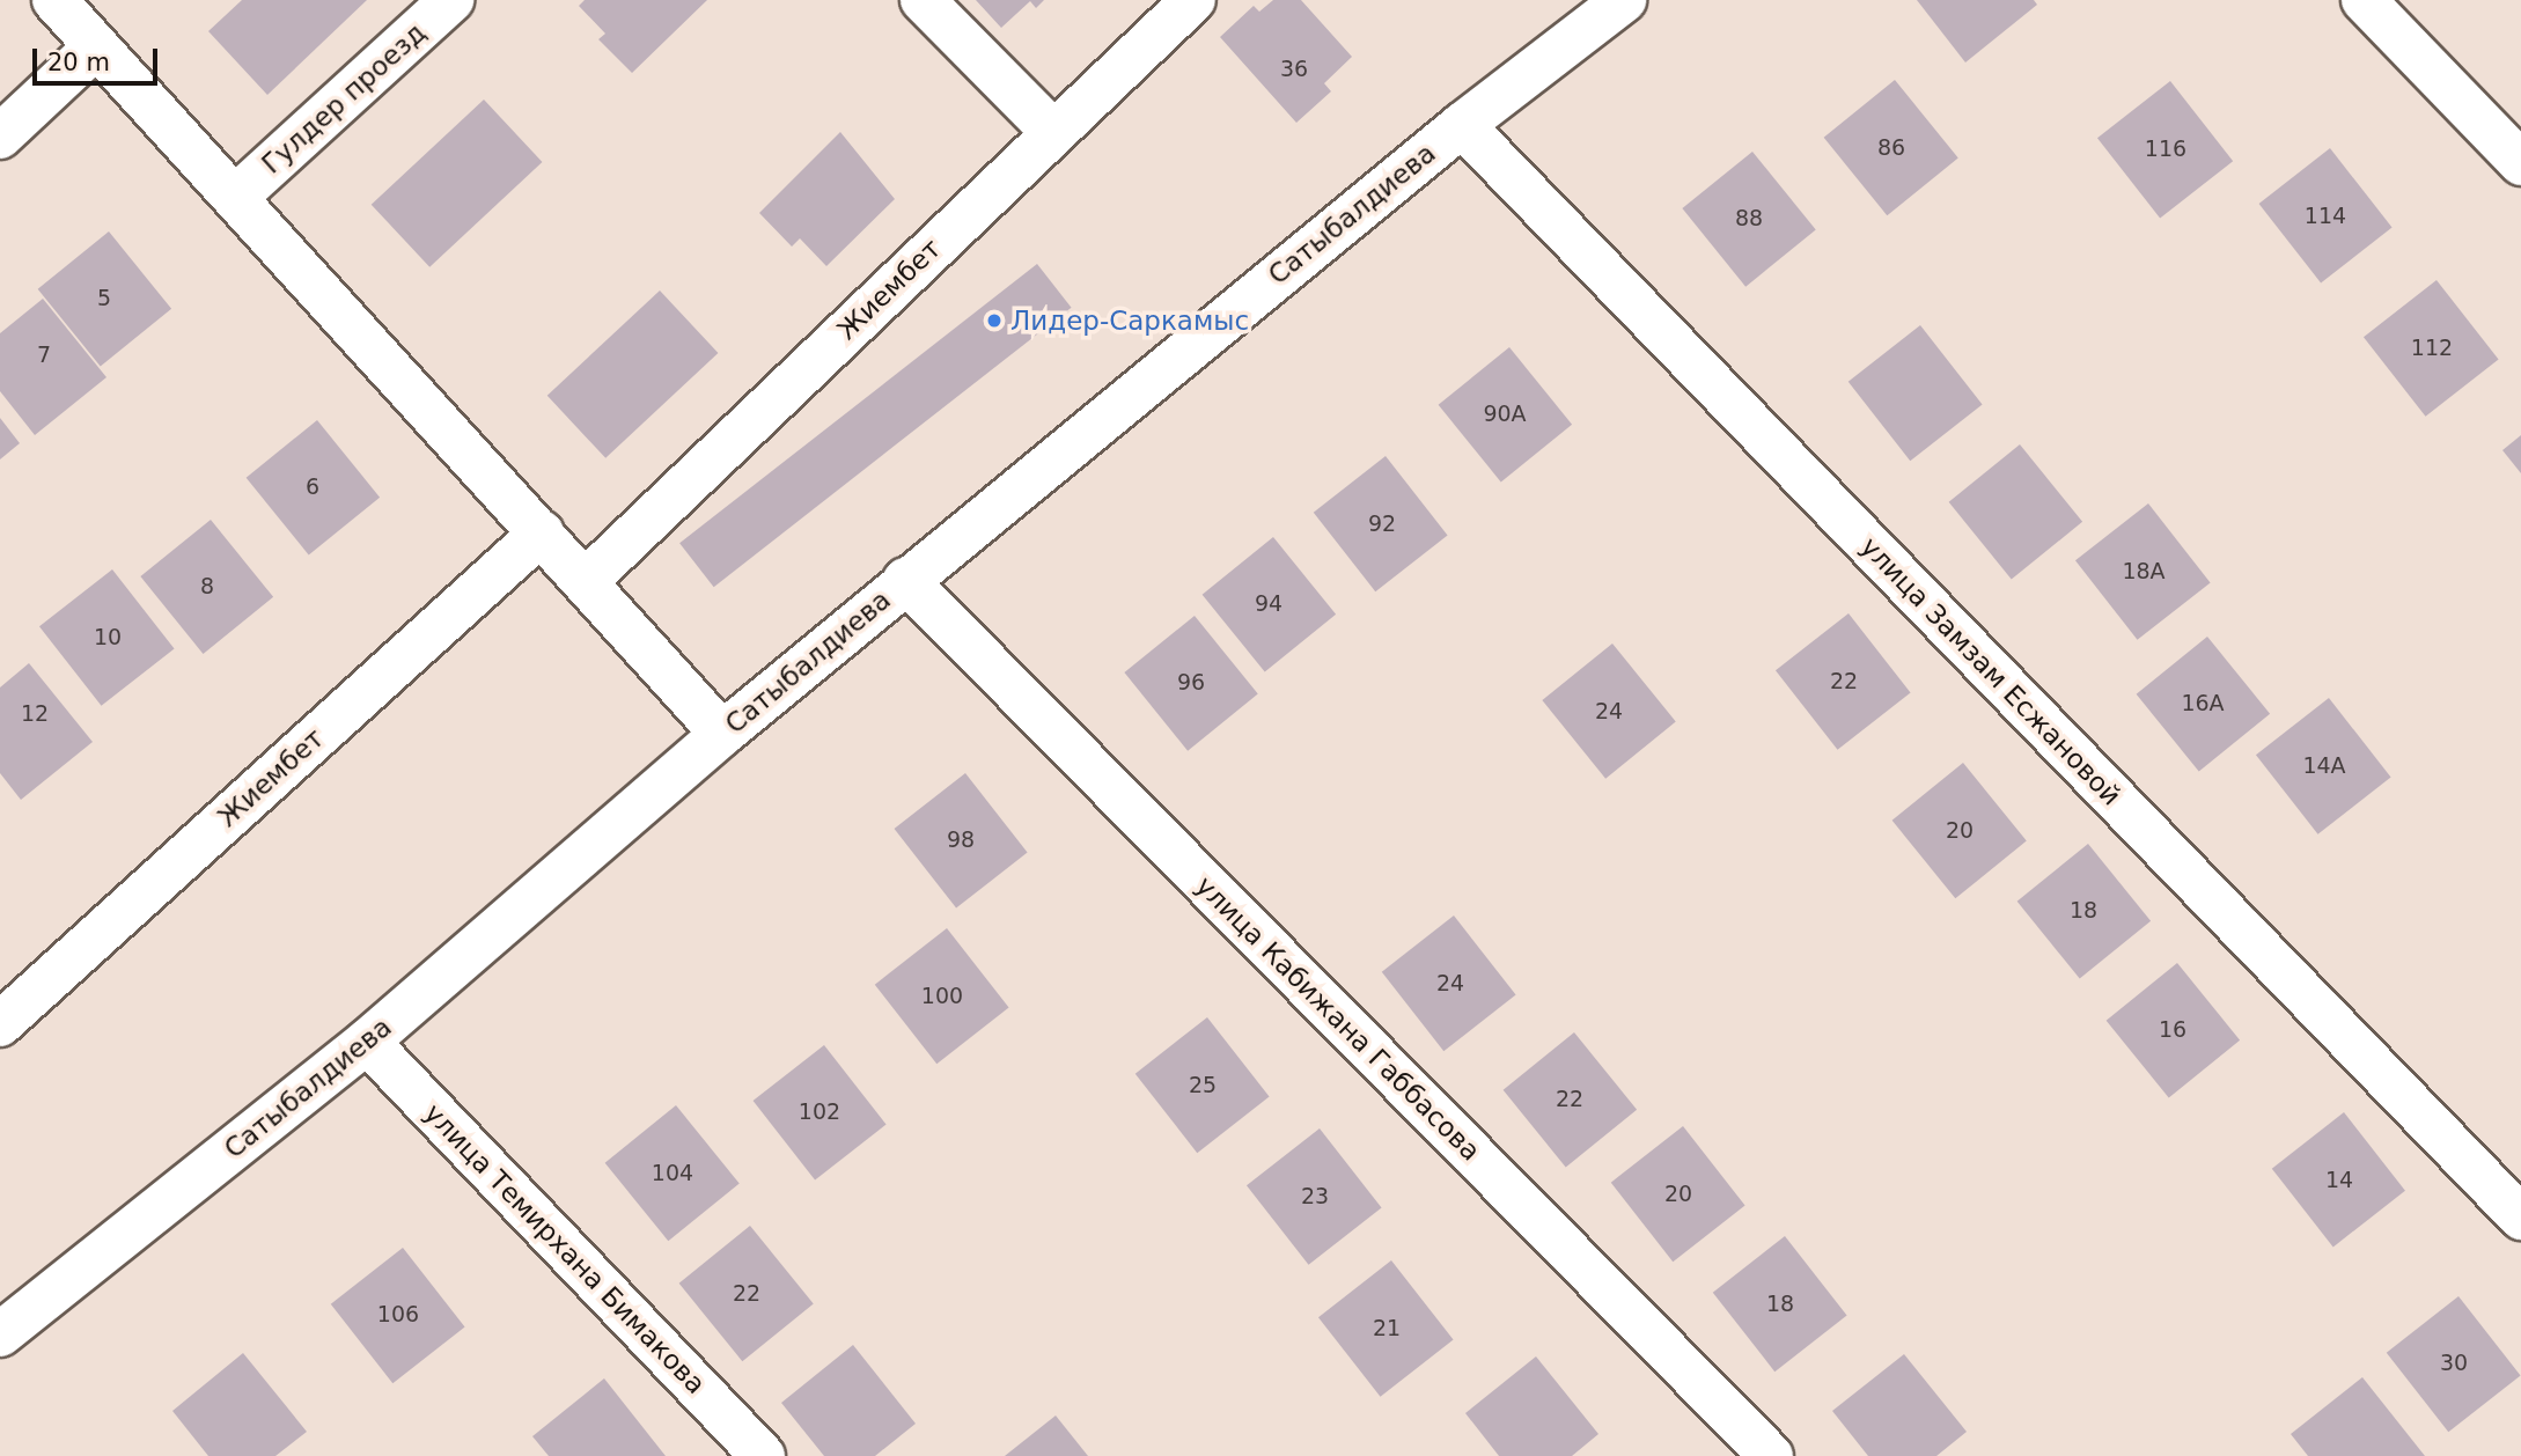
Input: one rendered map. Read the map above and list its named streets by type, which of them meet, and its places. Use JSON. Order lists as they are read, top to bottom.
{
  "streets": {
    "street": [
      "Гулдер проезд",
      "Сатыбалдиева",
      "Жиембет",
      "улица Замзам Есжановой",
      "улица Кабижана Габбасова",
      "улица Темирхана Бимакова"
    ]
  },
  "crossings": [
    ["Сатыбалдиева", "улица Замзам Есжановой"],
    ["Сатыбалдиева", "улица Кабижана Габбасова"],
    ["Сатыбалдиева", "улица Темирхана Бимакова"]
  ],
  "places": ["Лидер-Саркамыс"],
  "house_numbers": [
    "36",
    "86",
    "116",
    "114",
    "88",
    "5",
    "112",
    "7",
    "90А",
    "6",
    "92",
    "18А",
    "8",
    "94",
    "10",
    "22",
    "96",
    "16А",
    "24",
    "12",
    "14А",
    "20",
    "98",
    "18",
    "24",
    "100",
    "16",
    "25",
    "22",
    "102",
    "104",
    "14",
    "20",
    "23",
    "22",
    "18",
    "106",
    "21",
    "30"
  ],
  "scale_bar": "20 m"
}
